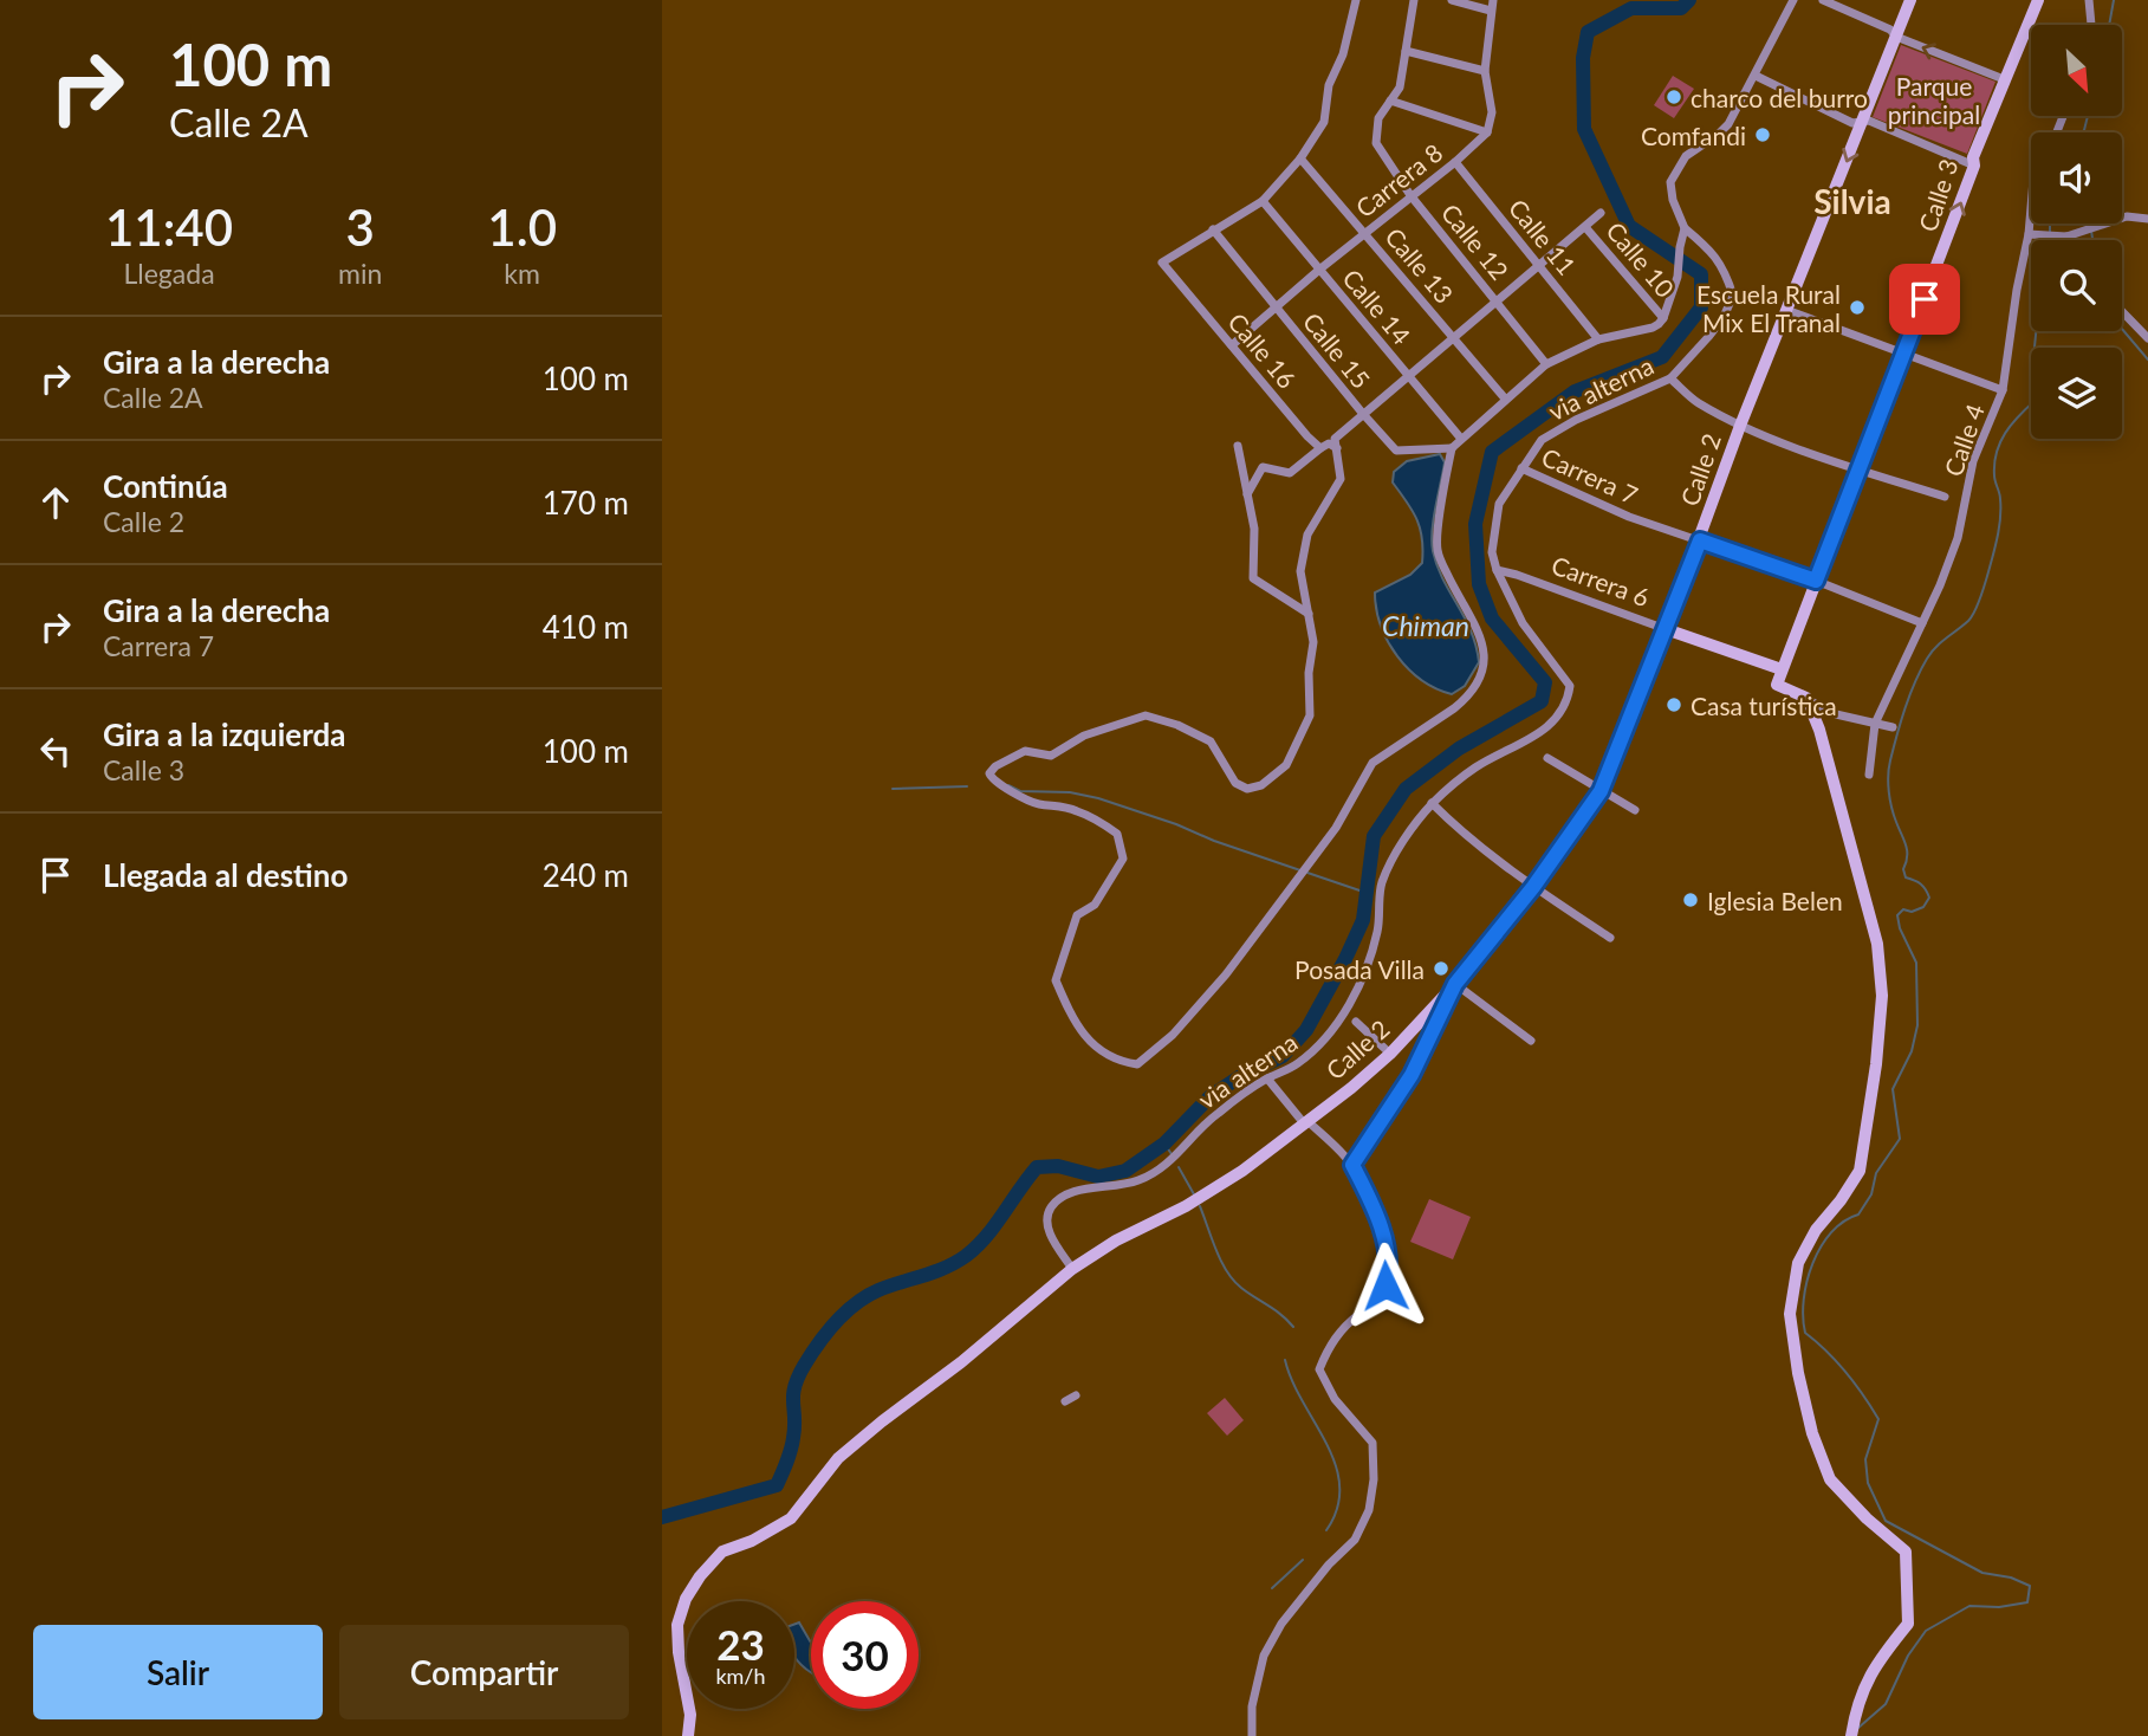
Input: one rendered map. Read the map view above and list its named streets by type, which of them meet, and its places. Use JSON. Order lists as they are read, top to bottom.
{
  "streets": {
    "main road": ["Calle 3", "Calle 2", "Carrera 6"],
    "street": [
      "Carrera 8",
      "Calle 11",
      "Calle 12",
      "Calle 10",
      "Calle 13",
      "Calle 14",
      "Calle 16",
      "Calle 15",
      "via alterna",
      "Calle 4",
      "Carrera 7"
    ]
  },
  "crossings": [
    ["Carrera 8", "Calle 11"],
    ["Carrera 8", "Calle 12"],
    ["Carrera 8", "Calle 13"],
    ["Carrera 8", "Calle 14"],
    ["Carrera 8", "Calle 16"],
    ["Carrera 8", "Calle 15"],
    ["Calle 3", "Carrera 7"],
    ["Calle 3", "Carrera 6"],
    ["Calle 16", "Calle 15"],
    ["via alterna", "Calle 2"],
    ["via alterna", "Carrera 7"],
    ["via alterna", "Carrera 6"],
    ["Calle 4", "Carrera 7"],
    ["Calle 2", "Carrera 7"],
    ["Calle 2", "Carrera 6"]
  ],
  "districts": ["Silvia"],
  "water": ["Chiman"],
  "parks": ["Parque principal"],
  "places": [
    "charco del burro",
    "Comfandi",
    "Escuela Rural Mix El Tranal",
    "Casa turística",
    "Iglesia Belen",
    "Posada Villa"
  ],
  "north": "bottom right",
  "page": {
    "turn": ["100 m", "Calle 2A"],
    "eta": [
      "11:40",
      "Llegada",
      "3",
      "min",
      "1.0",
      "km"
    ],
    "list": [
      {
        "name": "Gira a la derecha",
        "note": "Calle 2A",
        "value": "100 m"
      },
      {
        "name": "Continúa",
        "note": "Calle 2",
        "value": "170 m"
      },
      {
        "name": "Gira a la derecha",
        "note": "Carrera 7",
        "value": "410 m"
      },
      {
        "name": "Gira a la izquierda",
        "note": "Calle 3",
        "value": "100 m"
      },
      {
        "name": "Llegada al destino",
        "value": "240 m"
      }
    ],
    "speed": "23 km/h",
    "limit": "30",
    "buttons": ["Salir", "Compartir"]
  }
}
